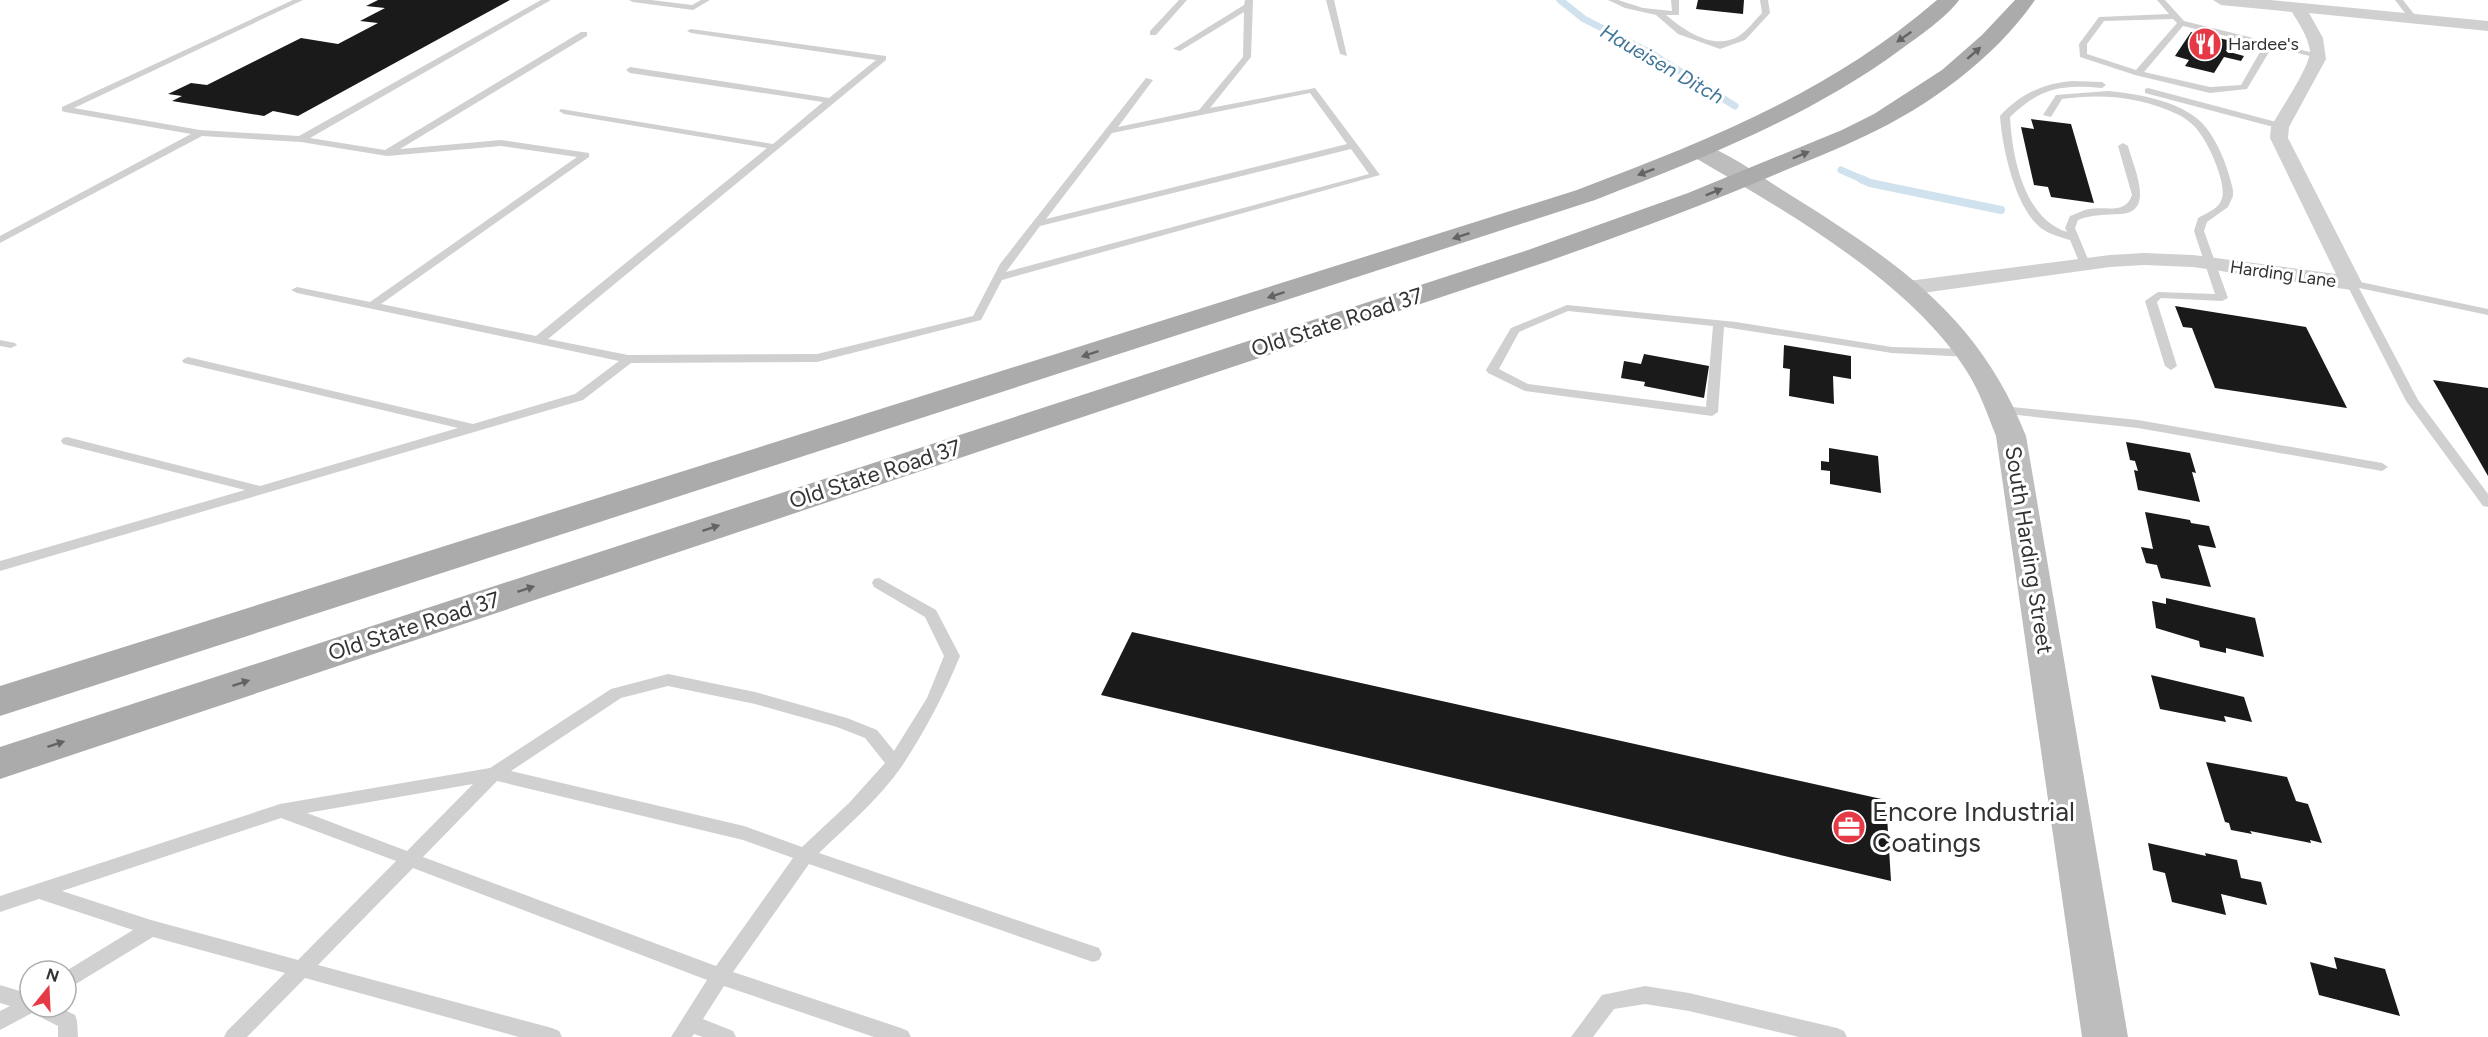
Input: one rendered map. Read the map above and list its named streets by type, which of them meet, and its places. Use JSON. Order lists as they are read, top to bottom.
{
  "streets": {
    "main road": ["Old State Road 37"],
    "street": ["Harding Lane", "South Harding Street"]
  },
  "crossings": [
    ["Harding Lane", "South Harding Street"],
    ["Old State Road 37", "South Harding Street"]
  ],
  "water": ["Haueisen Ditch"],
  "places": {
    "restaurant": ["Hardee's"],
    "office": ["Encore Industrial Coatings"]
  },
  "north": "top"
}
